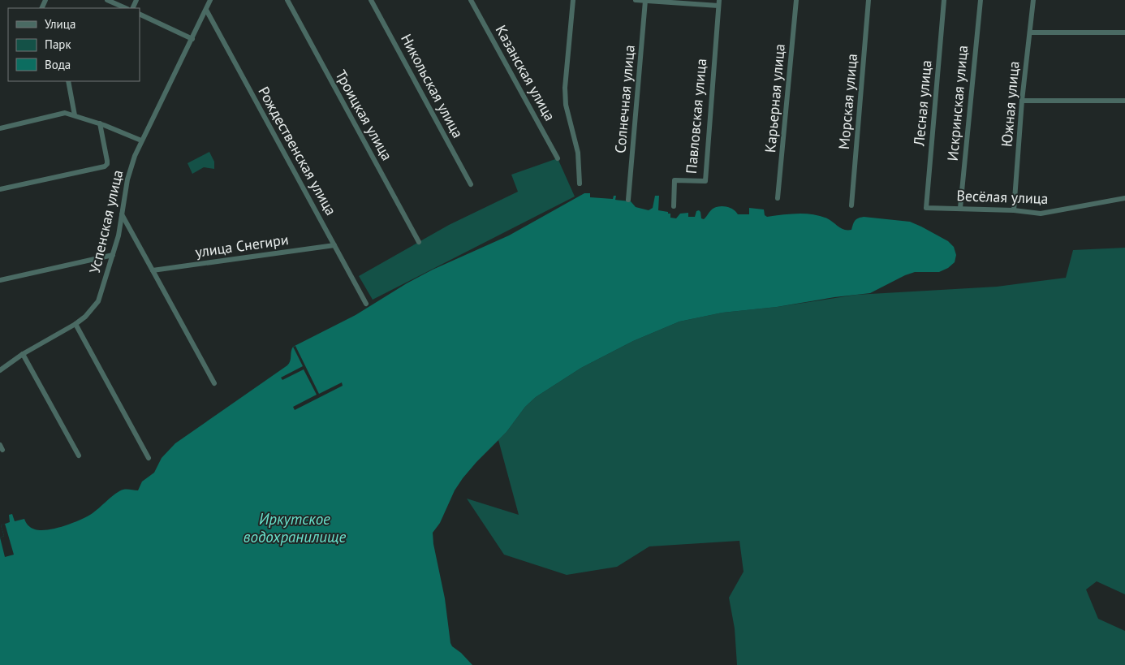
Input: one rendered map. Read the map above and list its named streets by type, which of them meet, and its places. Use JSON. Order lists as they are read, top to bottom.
{
  "streets": {
    "street": [
      "Казанская улица",
      "Никольская улица",
      "Карьерная улица",
      "Солнечная улица",
      "Морская улица",
      "Лесная улица",
      "Искринская улица",
      "Южная улица",
      "Троицкая улица",
      "Павловская улица",
      "Рождественская улица",
      "Весёлая улица",
      "Успенская улица",
      "улица Снегири"
    ]
  },
  "crossings": [
    ["Лесная улица", "Весёлая улица"],
    ["Искринская улица", "Весёлая улица"],
    ["Южная улица", "Весёлая улица"],
    ["Рождественская улица", "Успенская улица"],
    ["Рождественская улица", "улица Снегири"]
  ],
  "water": ["Иркутское водохранилище"],
  "legend": ["Улица", "Парк", "Вода"]
}
